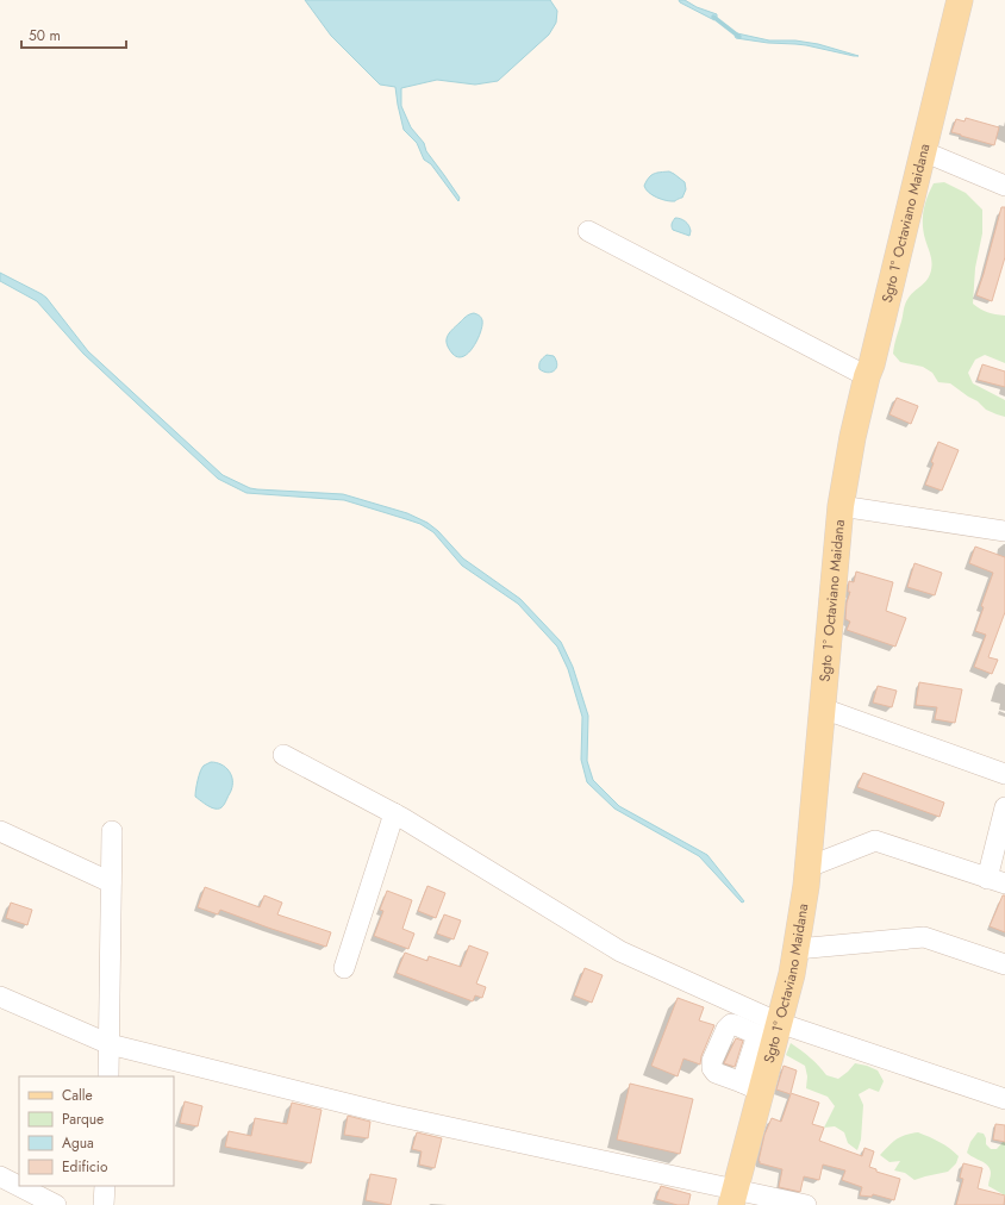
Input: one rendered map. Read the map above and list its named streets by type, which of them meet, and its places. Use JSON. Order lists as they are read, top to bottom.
{
  "streets": {
    "main road": ["Sgto 1° Octaviano Maidana"]
  },
  "legend": [
    "Calle",
    "Parque",
    "Agua",
    "Edificio"
  ],
  "scale_bar": "50 m"
}
